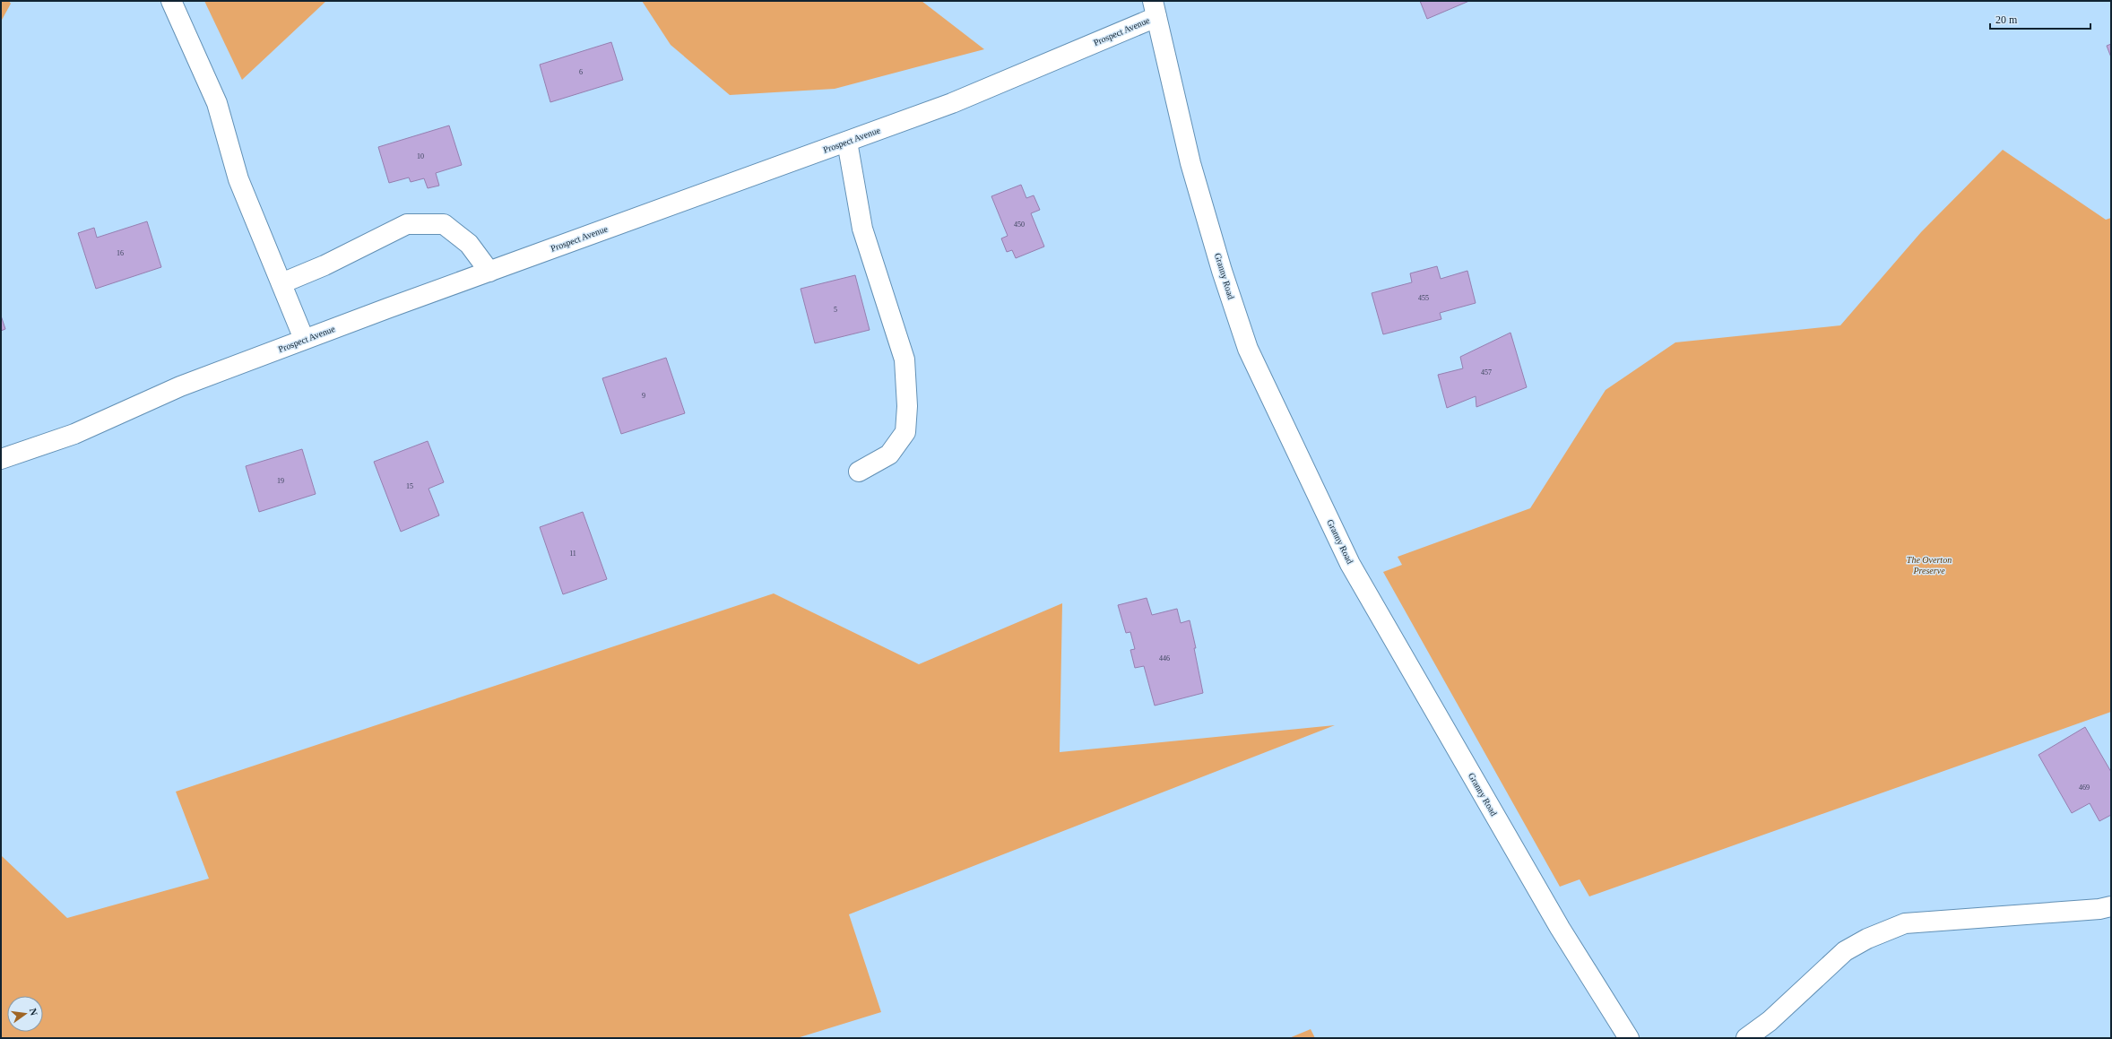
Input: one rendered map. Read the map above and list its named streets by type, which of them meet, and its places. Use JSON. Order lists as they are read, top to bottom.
{
  "streets": {
    "street": ["Prospect Avenue", "Granny Road"]
  },
  "crossings": [
    ["Prospect Avenue", "Granny Road"]
  ],
  "parks": ["The Overton Preserve"],
  "house_numbers": [
    "6",
    "10",
    "450",
    "16",
    "455",
    "5",
    "457",
    "9",
    "19",
    "15",
    "11",
    "446",
    "469"
  ],
  "scale_bar": "20 m",
  "north": "right"
}
